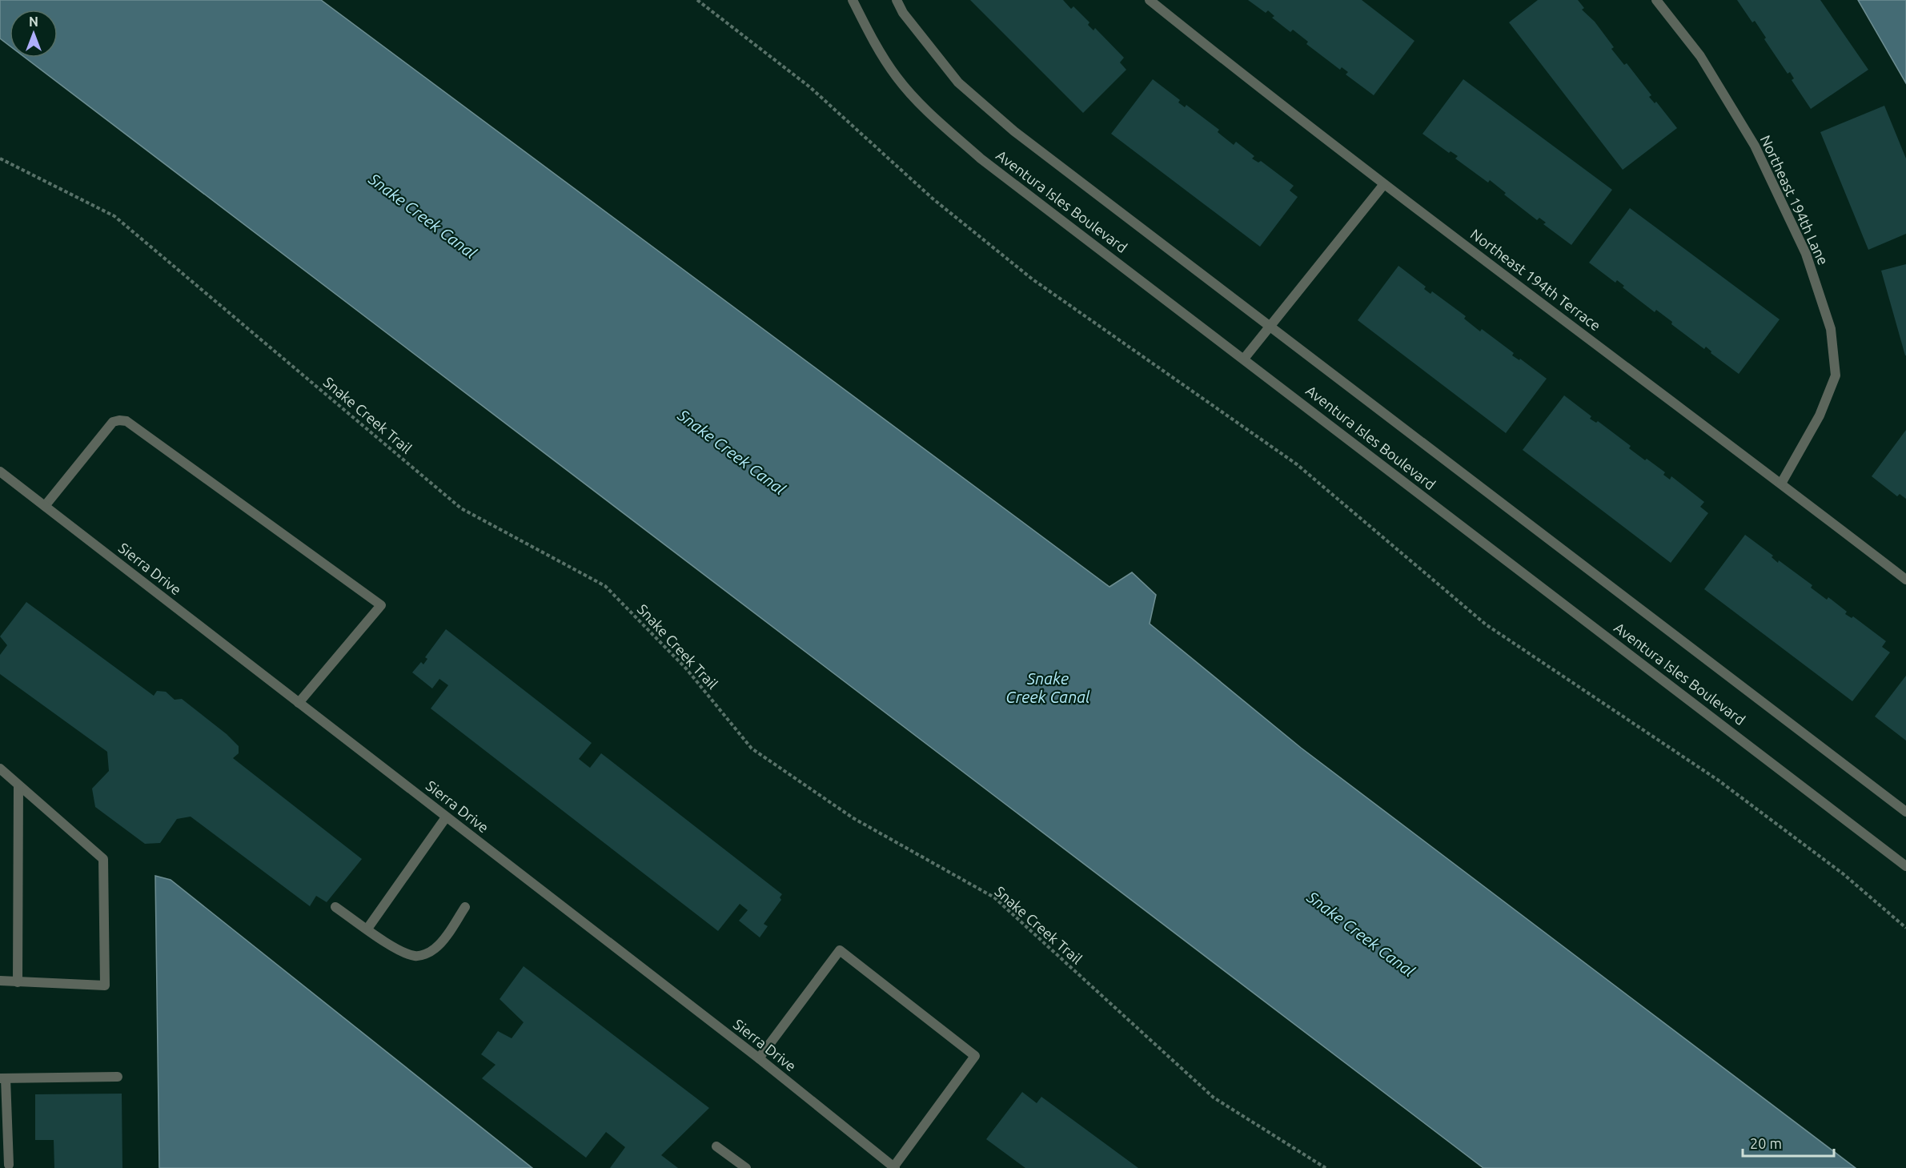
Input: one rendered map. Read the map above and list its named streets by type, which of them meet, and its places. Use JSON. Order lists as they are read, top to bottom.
{
  "streets": {
    "street": [
      "Northeast 194th Lane",
      "Aventura Isles Boulevard",
      "Northeast 194th Terrace",
      "Sierra Drive"
    ],
    "path": ["Snake Creek Trail"]
  },
  "crossings": [
    ["Northeast 194th Lane", "Northeast 194th Terrace"]
  ],
  "water": ["Snake Creek Canal"],
  "scale_bar": "20 m",
  "north": "top"
}
